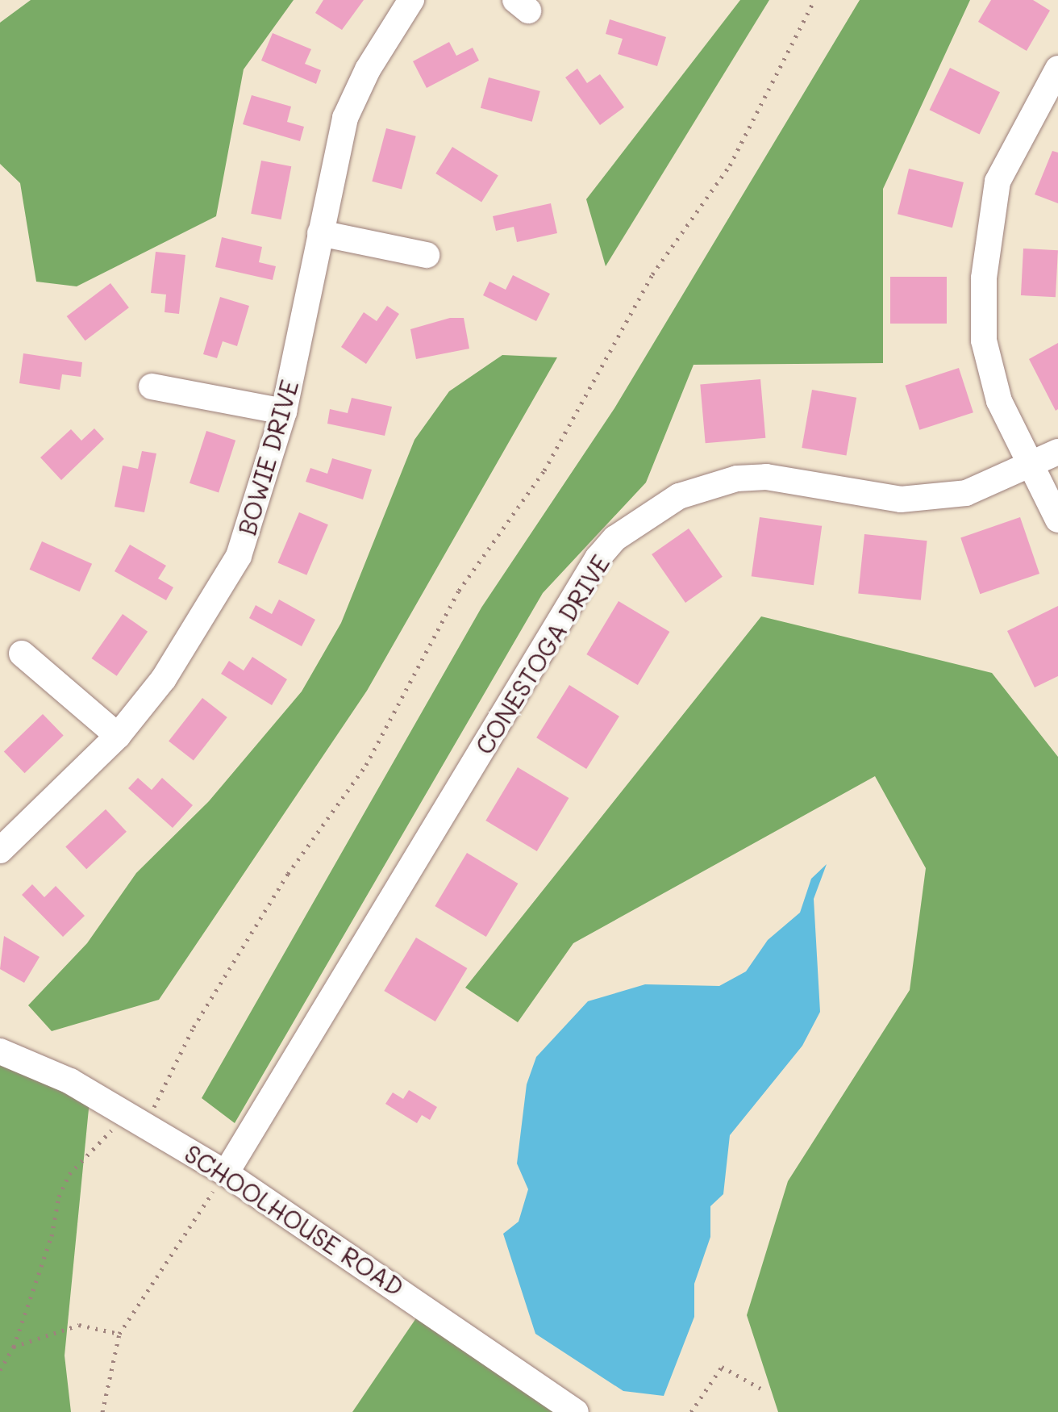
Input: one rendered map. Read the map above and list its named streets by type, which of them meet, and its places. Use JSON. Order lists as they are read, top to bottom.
{
  "streets": {
    "street": ["BOWIE DRIVE", "CONESTOGA DRIVE", "SCHOOLHOUSE ROAD"]
  },
  "crossings": [
    ["CONESTOGA DRIVE", "SCHOOLHOUSE ROAD"]
  ]
}
